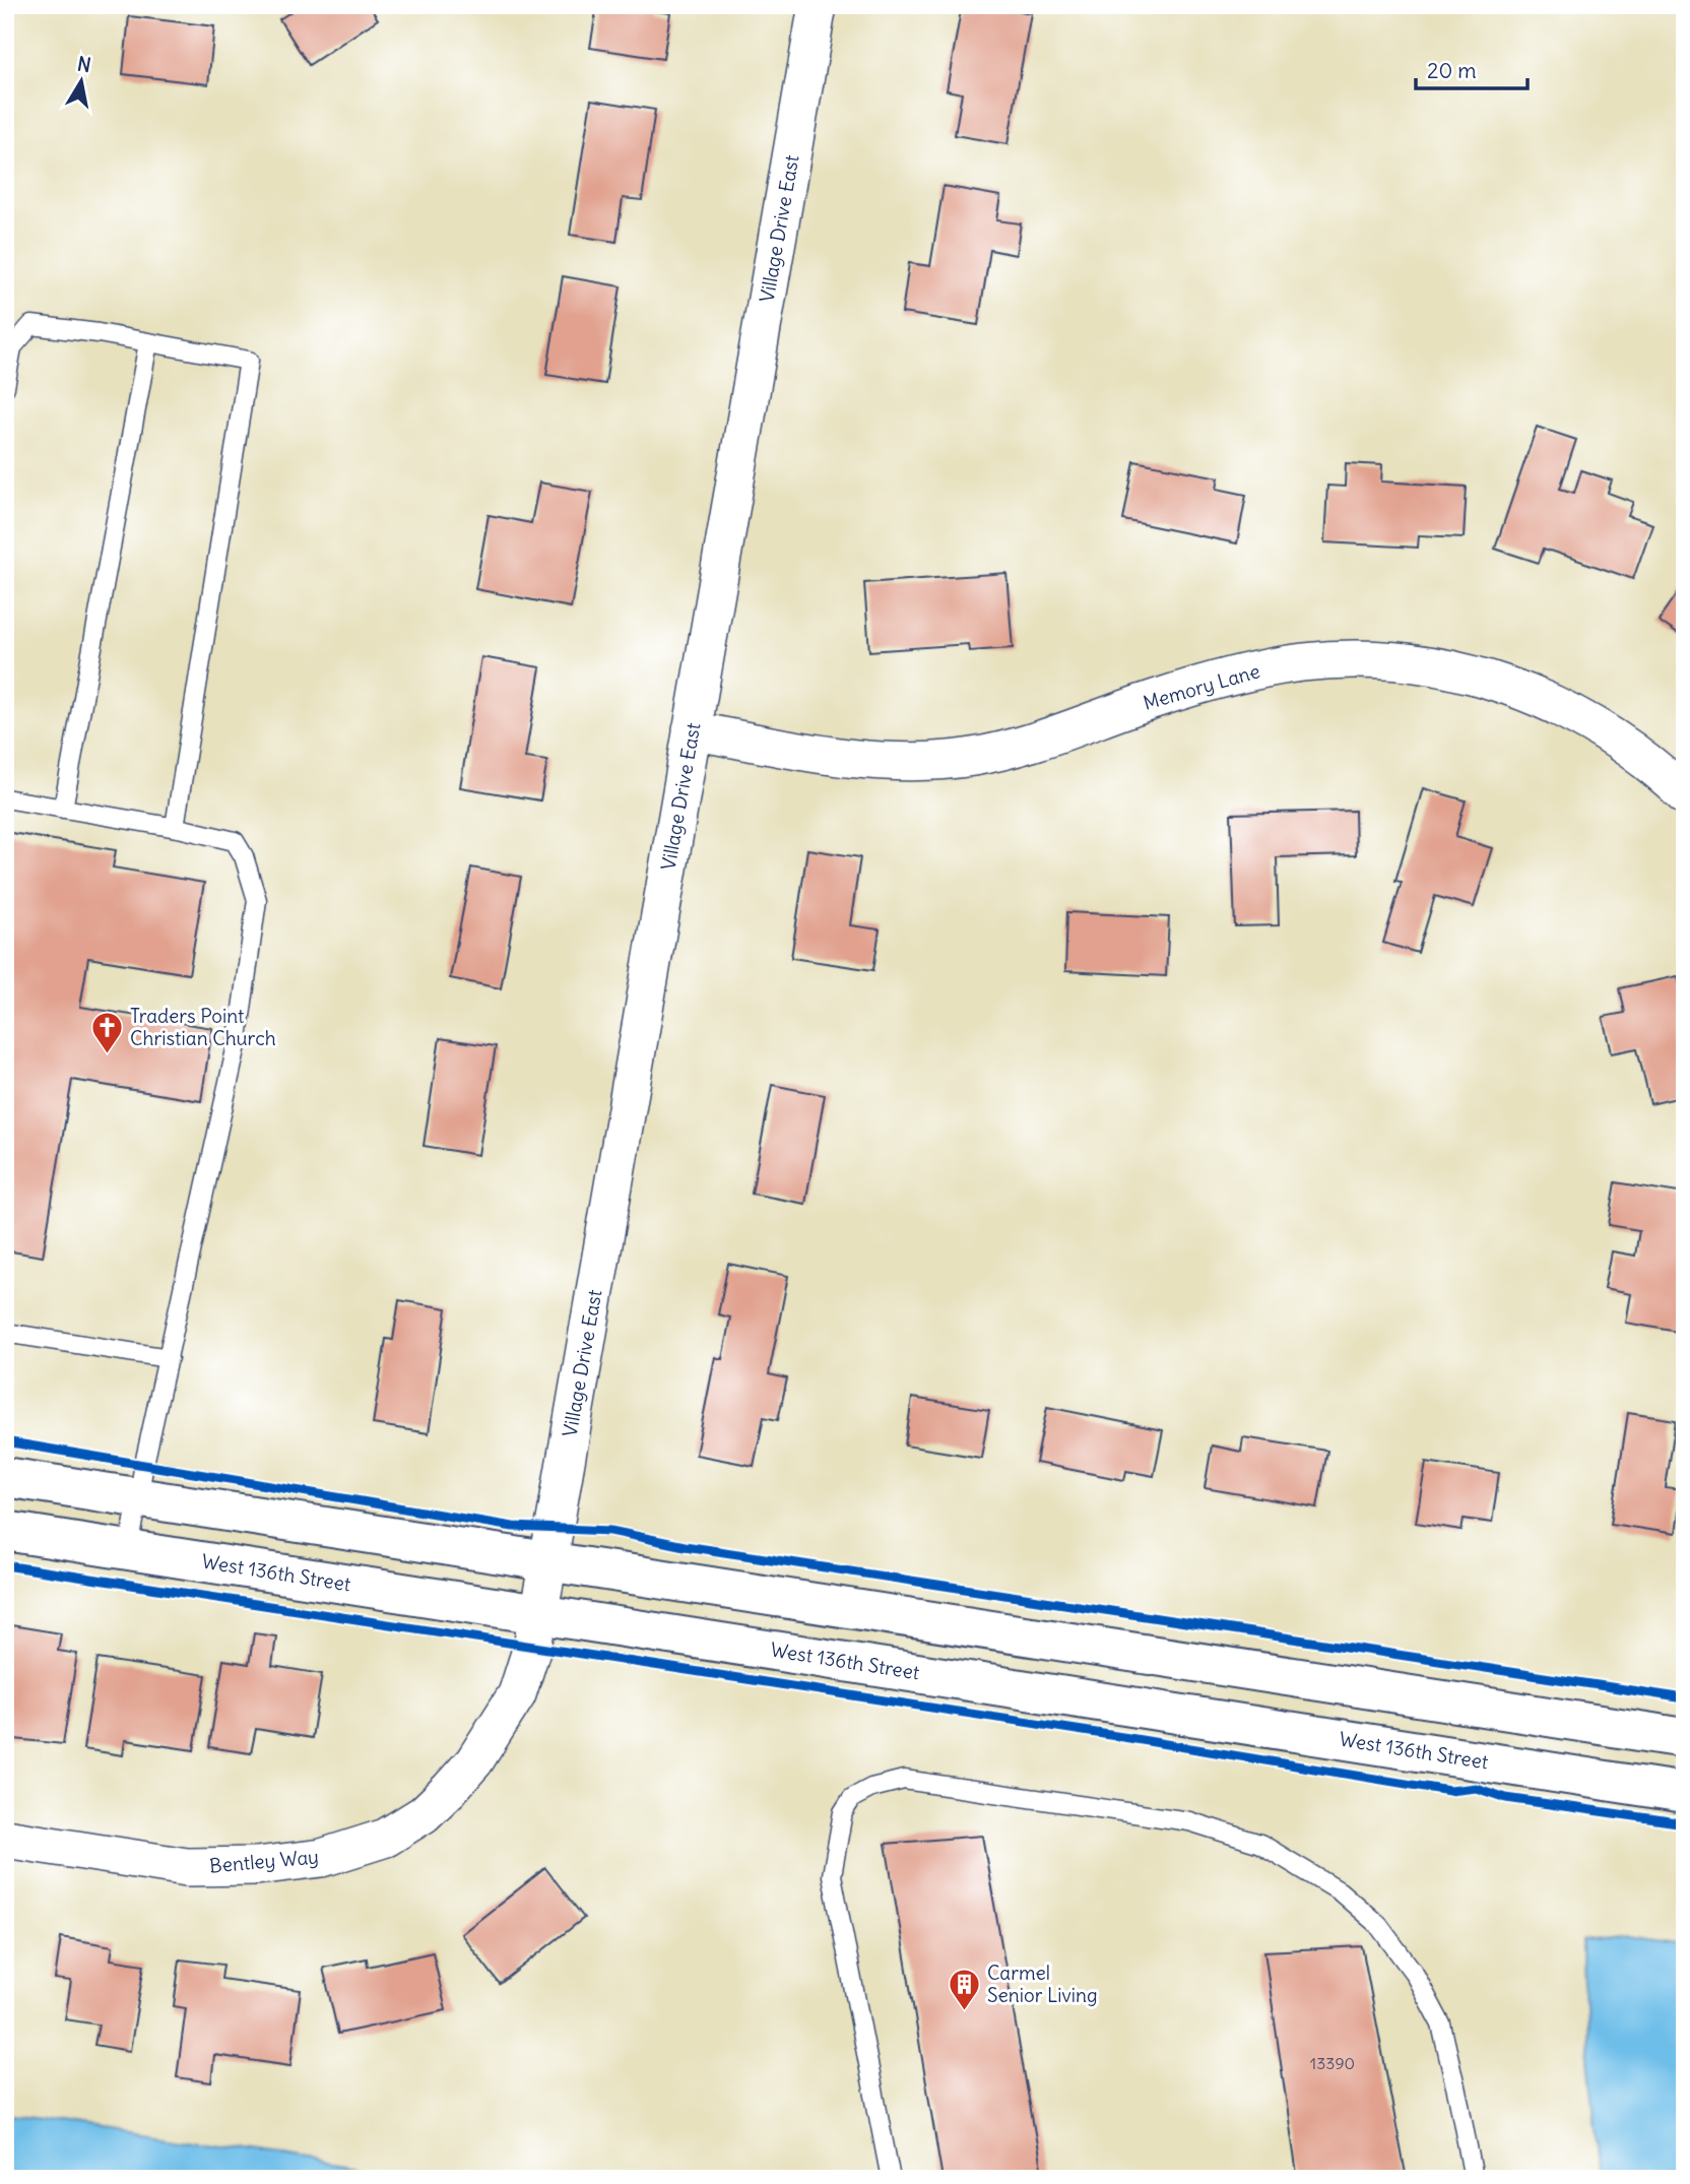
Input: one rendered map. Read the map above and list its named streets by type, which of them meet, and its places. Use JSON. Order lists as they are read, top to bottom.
{
  "streets": {
    "street": [
      "Village Drive East",
      "Memory Lane",
      "West 136th Street",
      "Bentley Way"
    ]
  },
  "crossings": [
    ["Village Drive East", "Memory Lane"],
    ["Village Drive East", "West 136th Street"],
    ["Village Drive East", "Bentley Way"],
    ["West 136th Street", "Bentley Way"]
  ],
  "places": {
    "church": ["Traders Point Christian Church"],
    "building": ["Carmel Senior Living"]
  },
  "house_numbers": ["13390"],
  "scale_bar": "20 m",
  "north": "top"
}
